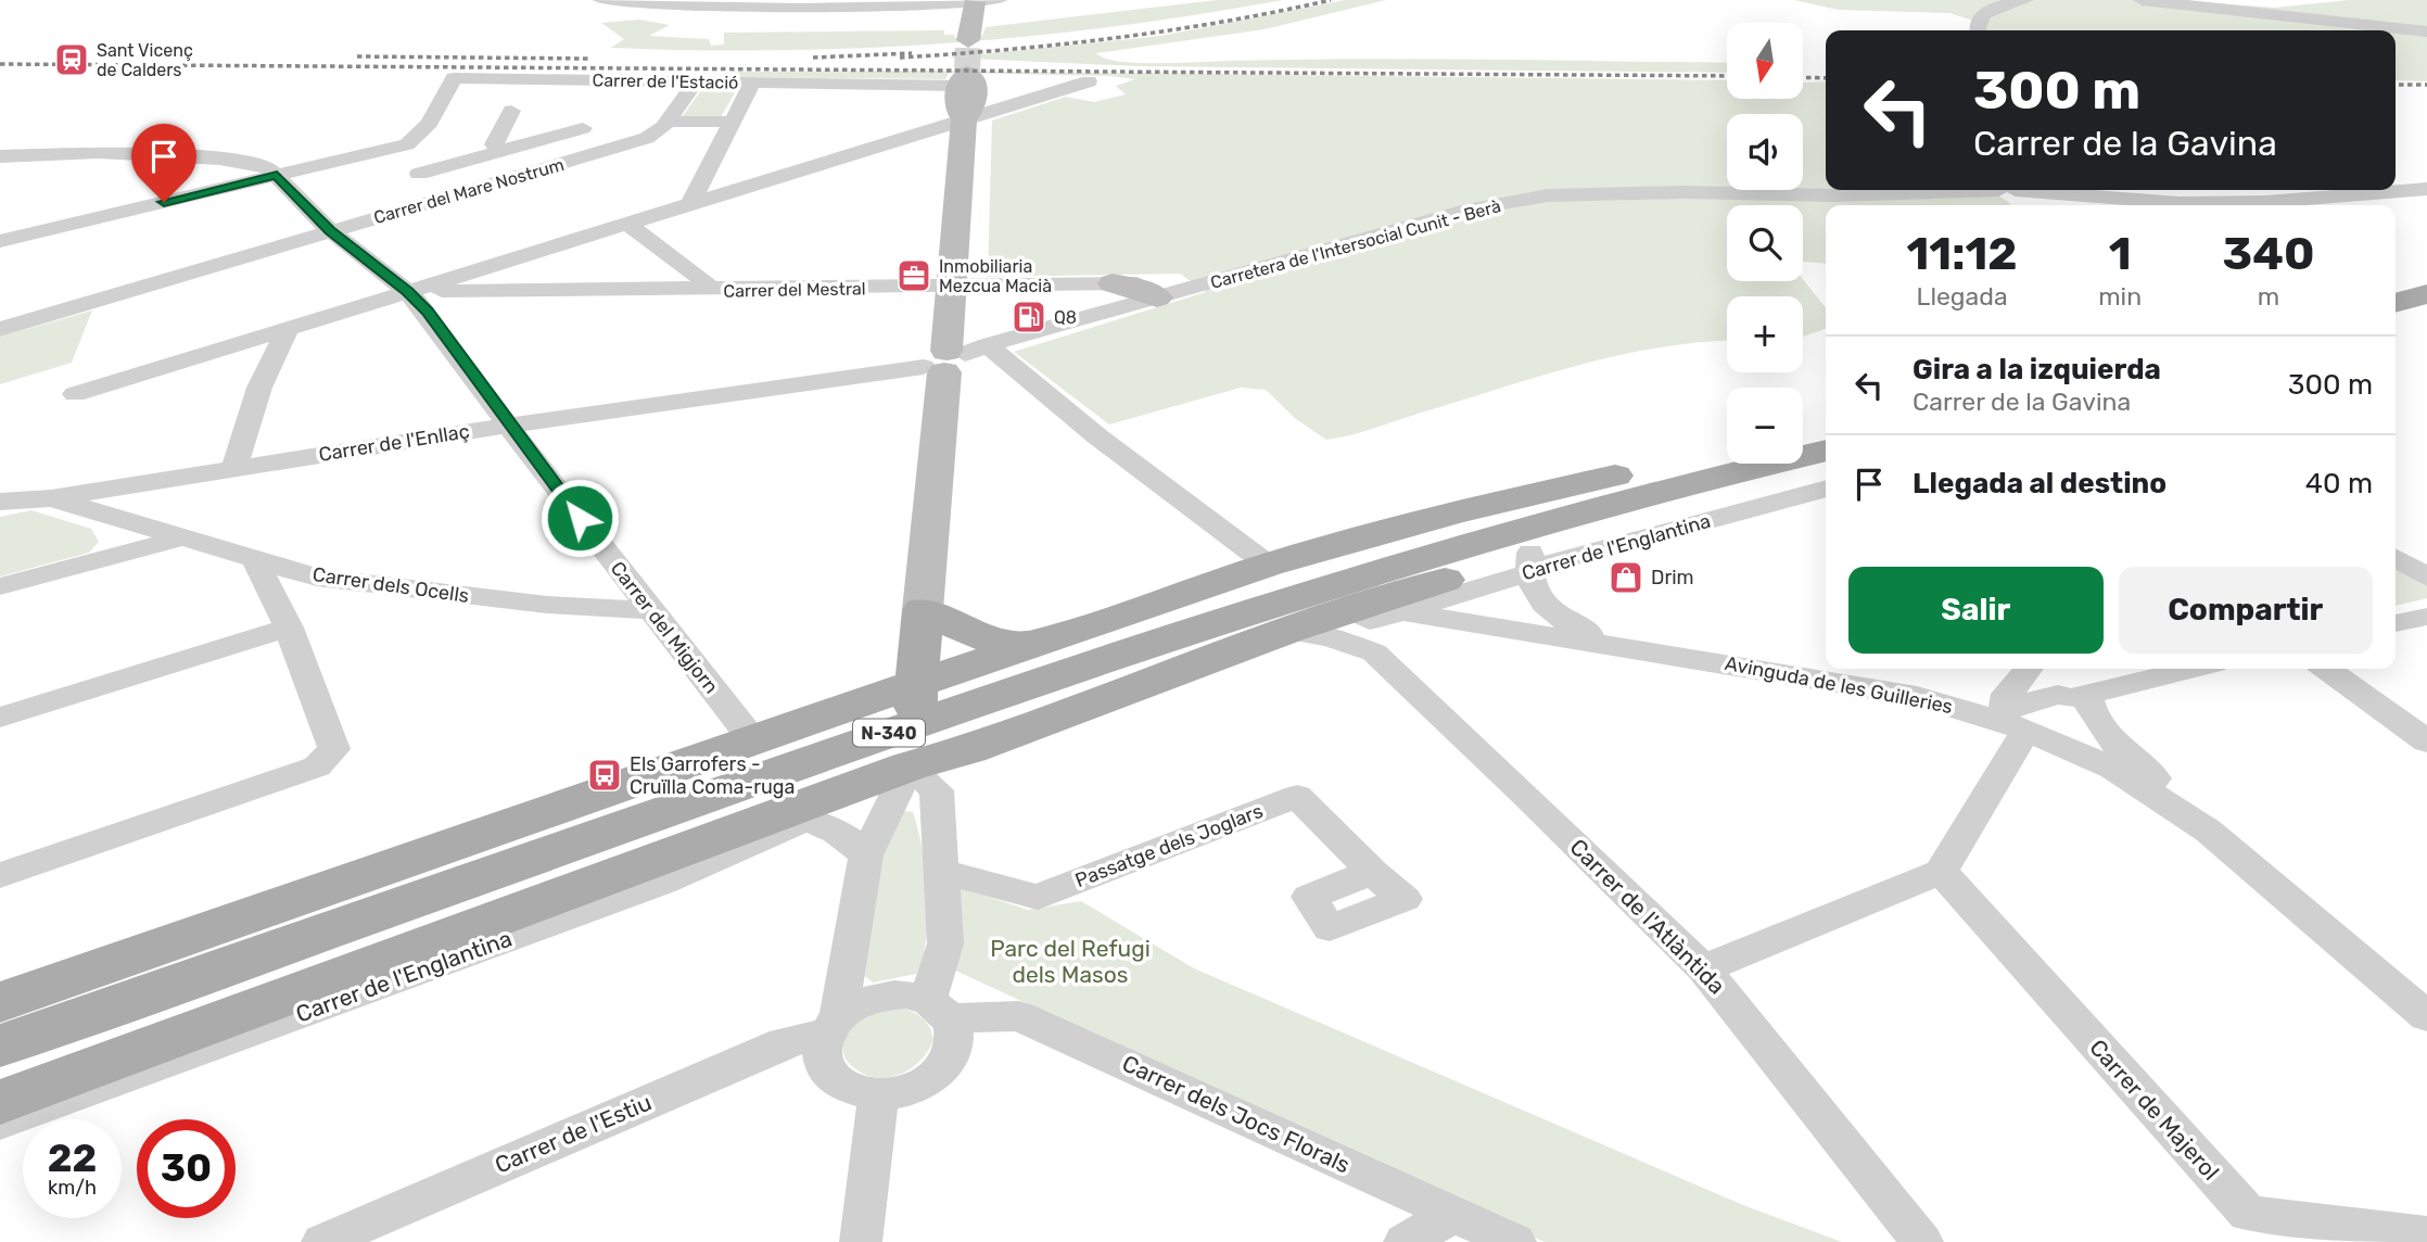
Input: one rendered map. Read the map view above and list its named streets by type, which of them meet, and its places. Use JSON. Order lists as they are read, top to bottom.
{
  "streets": {
    "main road": ["N-340"],
    "street": [
      "Carrer de l'Estació",
      "Carrer del Mare Nostrum",
      "Carretera de l'Intersocial Cunit - Berà",
      "Carrer del Mestral",
      "Carrer de l'Enllaç",
      "Carrer de l'Englantina",
      "Carrer dels Ocells",
      "Carrer del Migjorn",
      "Avinguda de les Guilleries",
      "Passatge dels Joglars",
      "Carrer de l'Atlàntida",
      "Carrer de Majerol",
      "Carrer dels Jocs Florals",
      "Carrer de l'Estiu"
    ]
  },
  "crossings": [
    ["Carrer de l'Estació", "Carrer del Mare Nostrum"],
    ["Carrer de l'Estació", "Carrer del Migjorn"],
    ["Carrer del Mare Nostrum", "Carrer del Migjorn"],
    ["Carretera de l'Intersocial Cunit - Berà", "Carrer del Mestral"],
    ["Carretera de l'Intersocial Cunit - Berà", "Carrer de l'Enllaç"],
    ["Carrer del Mestral", "Carrer del Migjorn"],
    ["Carrer de l'Enllaç", "Carrer dels Ocells"],
    ["Carrer de l'Enllaç", "Carrer del Migjorn"],
    ["Carrer de l'Englantina", "Avinguda de les Guilleries"],
    ["Carrer de l'Englantina", "Carrer de l'Atlàntida"],
    ["Carrer dels Ocells", "Carrer del Migjorn"],
    ["Carrer dels Jocs Florals", "Carrer de l'Estiu"]
  ],
  "parks": ["Parc del Refugi dels Masos"],
  "places": {
    "station": ["Sant Vicenç de Calders"],
    "office": ["Inmobiliaria Mezcua Macià"],
    "fuel station": ["Q8"],
    "shop": ["Drim"],
    "bus stop": ["Els Garrofers - Cruïlla Coma-ruga"]
  },
  "north": "bottom",
  "page": {
    "map_buttons": ["+", "−"],
    "turn": ["300 m", "Carrer de la Gavina"],
    "eta": [
      "11:12",
      "Llegada",
      "1",
      "min",
      "340",
      "m"
    ],
    "list": [
      {
        "name": "Gira a la izquierda",
        "note": "Carrer de la Gavina",
        "value": "300 m"
      },
      {
        "name": "Llegada al destino",
        "value": "40 m"
      }
    ],
    "buttons": ["Salir", "Compartir"],
    "speed": "22 km/h",
    "limit": "30"
  }
}
